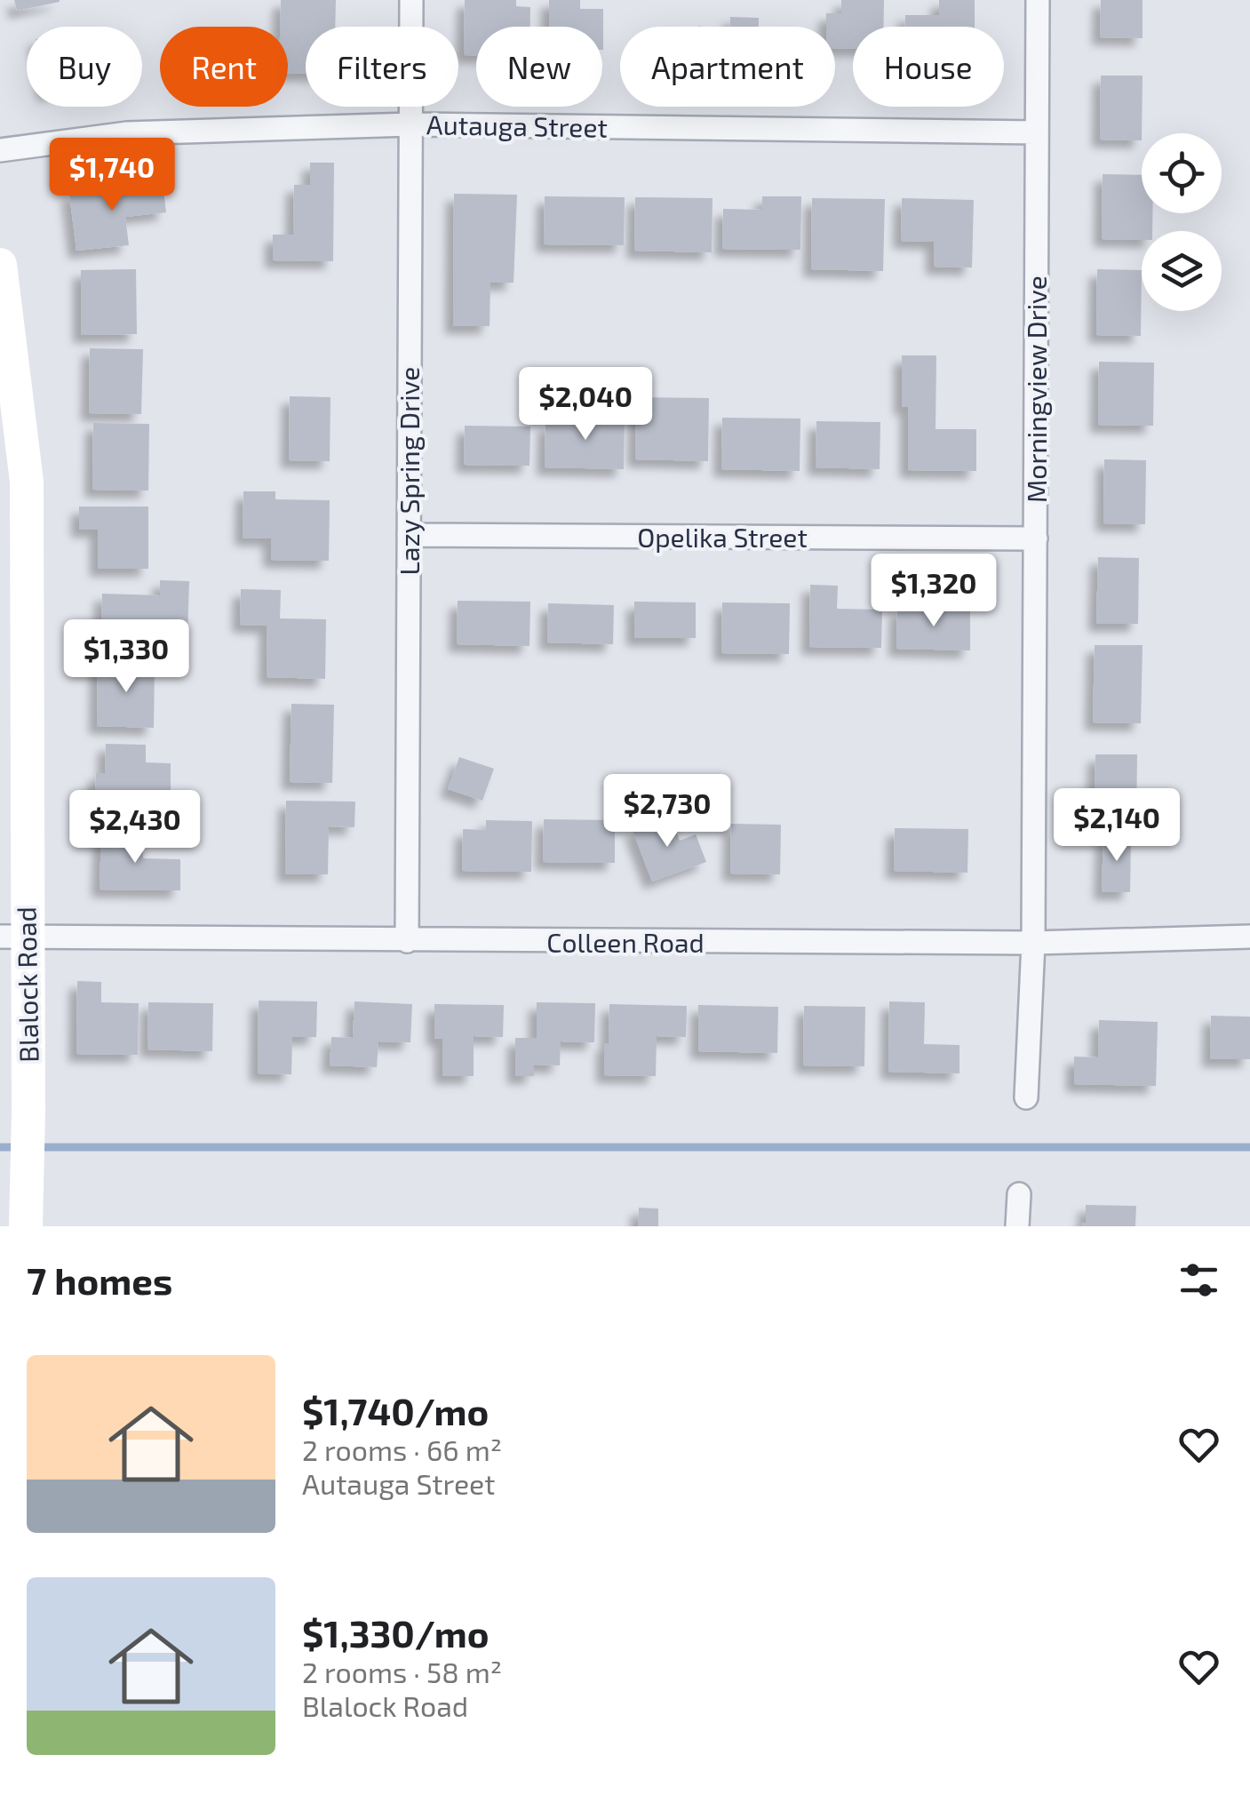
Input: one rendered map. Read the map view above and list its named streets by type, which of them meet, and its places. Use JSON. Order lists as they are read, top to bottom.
{
  "streets": {
    "main road": ["Blalock Road"],
    "street": [
      "Autauga Street",
      "Morningview Drive",
      "Lazy Spring Drive",
      "Opelika Street",
      "Colleen Road"
    ]
  },
  "crossings": [
    ["Autauga Street", "Morningview Drive"],
    ["Autauga Street", "Lazy Spring Drive"],
    ["Morningview Drive", "Opelika Street"],
    ["Morningview Drive", "Colleen Road"],
    ["Lazy Spring Drive", "Opelika Street"],
    ["Lazy Spring Drive", "Colleen Road"],
    ["Colleen Road", "Blalock Road"]
  ],
  "page": {
    "chip": [
      "Buy",
      "Rent",
      "Filters",
      "New",
      "Apartment",
      "House"
    ],
    "price": [
      "$1,740",
      "$2,040",
      "$1,320",
      "$1,330",
      "$2,730",
      "$2,140",
      "$2,430"
    ],
    "heading": "7 homes",
    "list": [
      {
        "name": "$1,740/mo",
        "note": "2 rooms · 66 m² · Autauga Street"
      },
      {
        "name": "$1,330/mo",
        "note": "2 rooms · 58 m² · Blalock Road"
      }
    ]
  }
}
